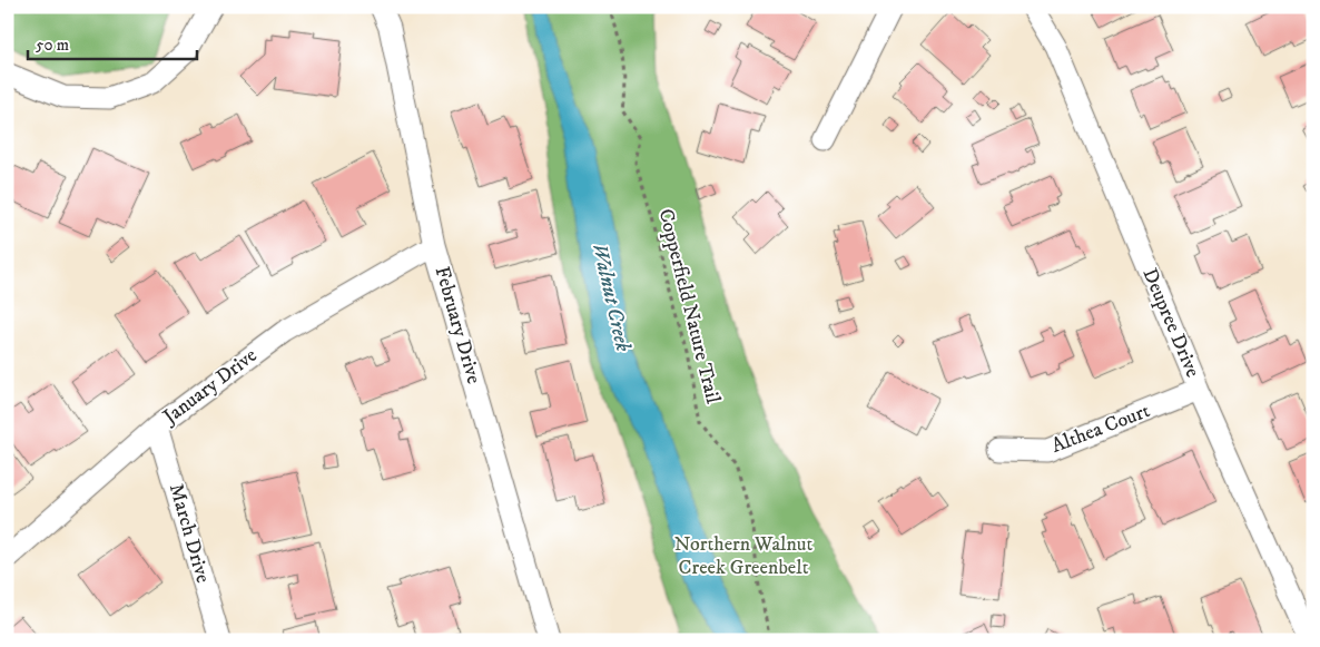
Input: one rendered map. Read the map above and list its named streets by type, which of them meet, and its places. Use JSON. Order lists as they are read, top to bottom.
{
  "streets": {
    "street": [
      "Deupree Drive",
      "February Drive",
      "January Drive",
      "Althea Court",
      "March Drive"
    ],
    "path": ["Copperfield Nature Trail"]
  },
  "crossings": [
    ["Deupree Drive", "Althea Court"],
    ["February Drive", "January Drive"],
    ["January Drive", "March Drive"]
  ],
  "water": ["Walnut Creek"],
  "parks": ["Northern Walnut Creek Greenbelt"],
  "scale_bar": "50 m"
}
